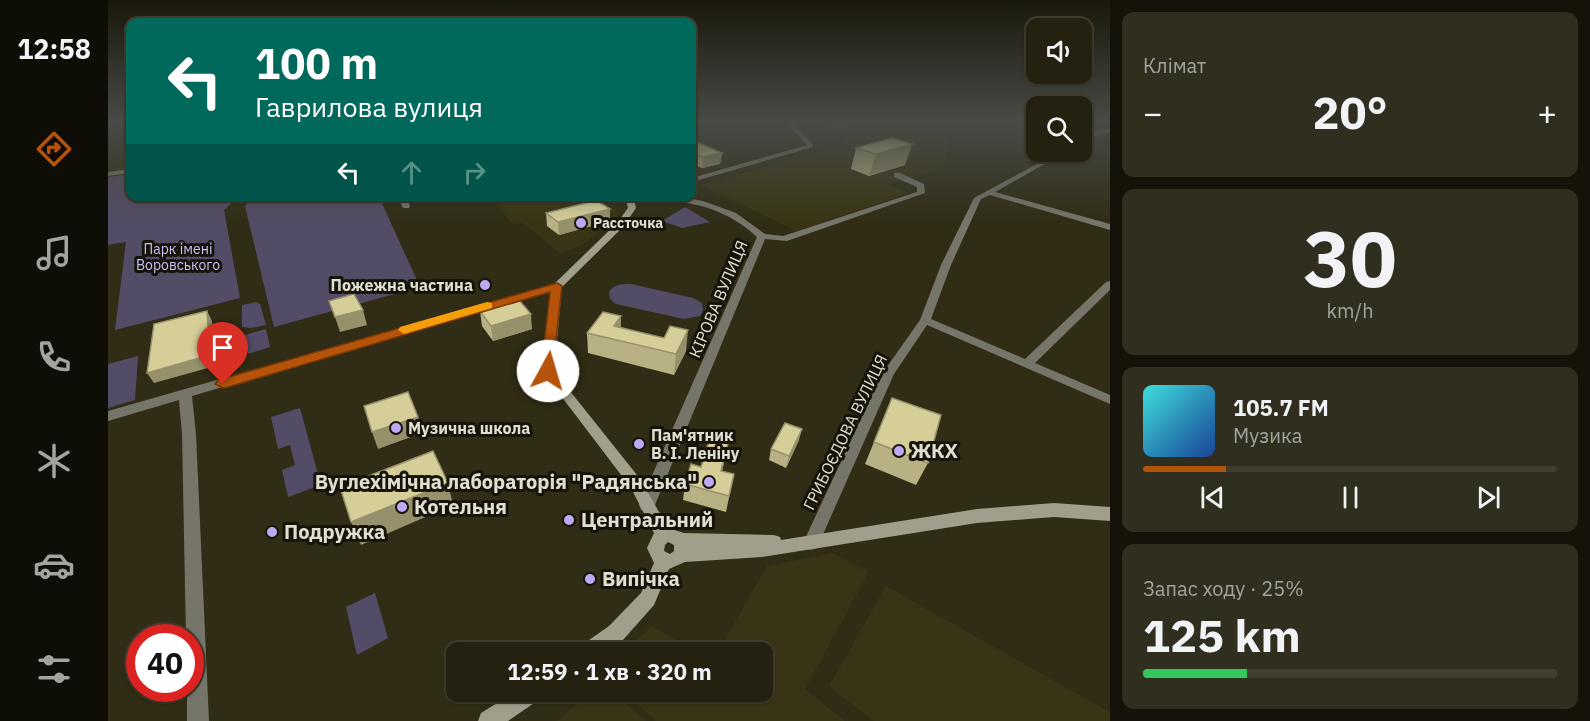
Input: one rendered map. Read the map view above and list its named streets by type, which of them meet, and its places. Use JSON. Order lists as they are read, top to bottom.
{
  "streets": {
    "street": ["КІРОВА ВУЛИЦЯ", "ГРИБОЄДОВА ВУЛИЦЯ"]
  },
  "parks": ["Парк імені Воровського"],
  "places": [
    "Рассточка",
    "Пожежна частина",
    "Музична школа",
    "Пам'ятник В. І. Леніну",
    "ЖКХ",
    "Вуглехімічна лабораторія \"Радянська\"",
    "Котельня",
    "Центральний",
    "Подружка",
    "Випічка"
  ],
  "page": {
    "tabs": "12:58",
    "tile": [
      "Клімат",
      ["30", "km/h"],
      ["Запас ходу · 25%", "125 km"]
    ],
    "turn": ["100 m", "Гаврилова вулиця"],
    "heat": ["−", "20°", "+"],
    "song": ["105.7 FM", "Музика"],
    "limit": "40",
    "trip": "12:59 · 1 хв · 320 m"
  }
}
